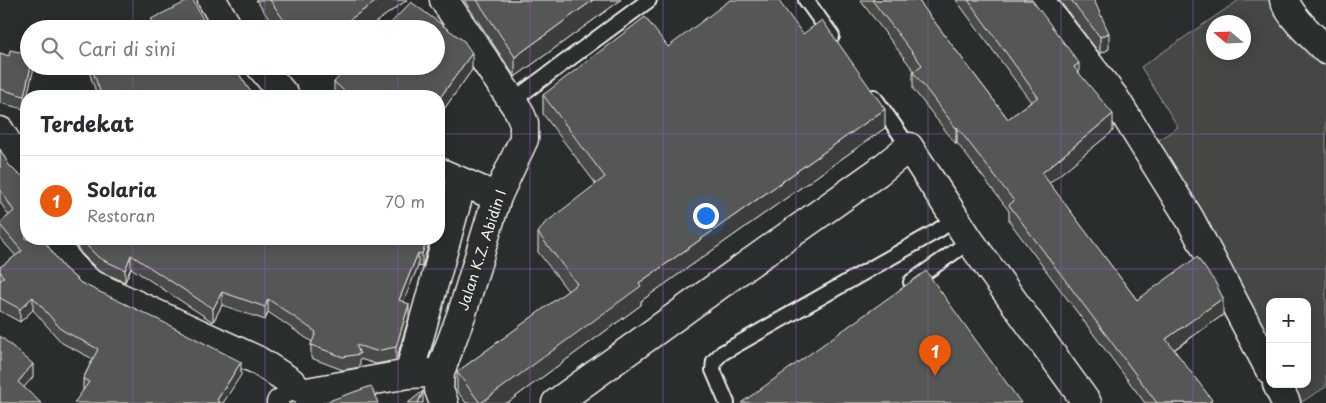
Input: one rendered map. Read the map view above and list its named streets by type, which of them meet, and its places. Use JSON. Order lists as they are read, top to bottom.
{
  "streets": {
    "street": ["Jalan K.Z. Abidin I"]
  },
  "north": "left",
  "page": {
    "search": "Cari di sini",
    "heading": "Terdekat",
    "list": [
      {
        "mark": "1",
        "name": "Solaria",
        "note": "Restoran",
        "value": "70 m"
      }
    ],
    "map_buttons": ["+", "−"],
    "pins": "1"
  }
}
